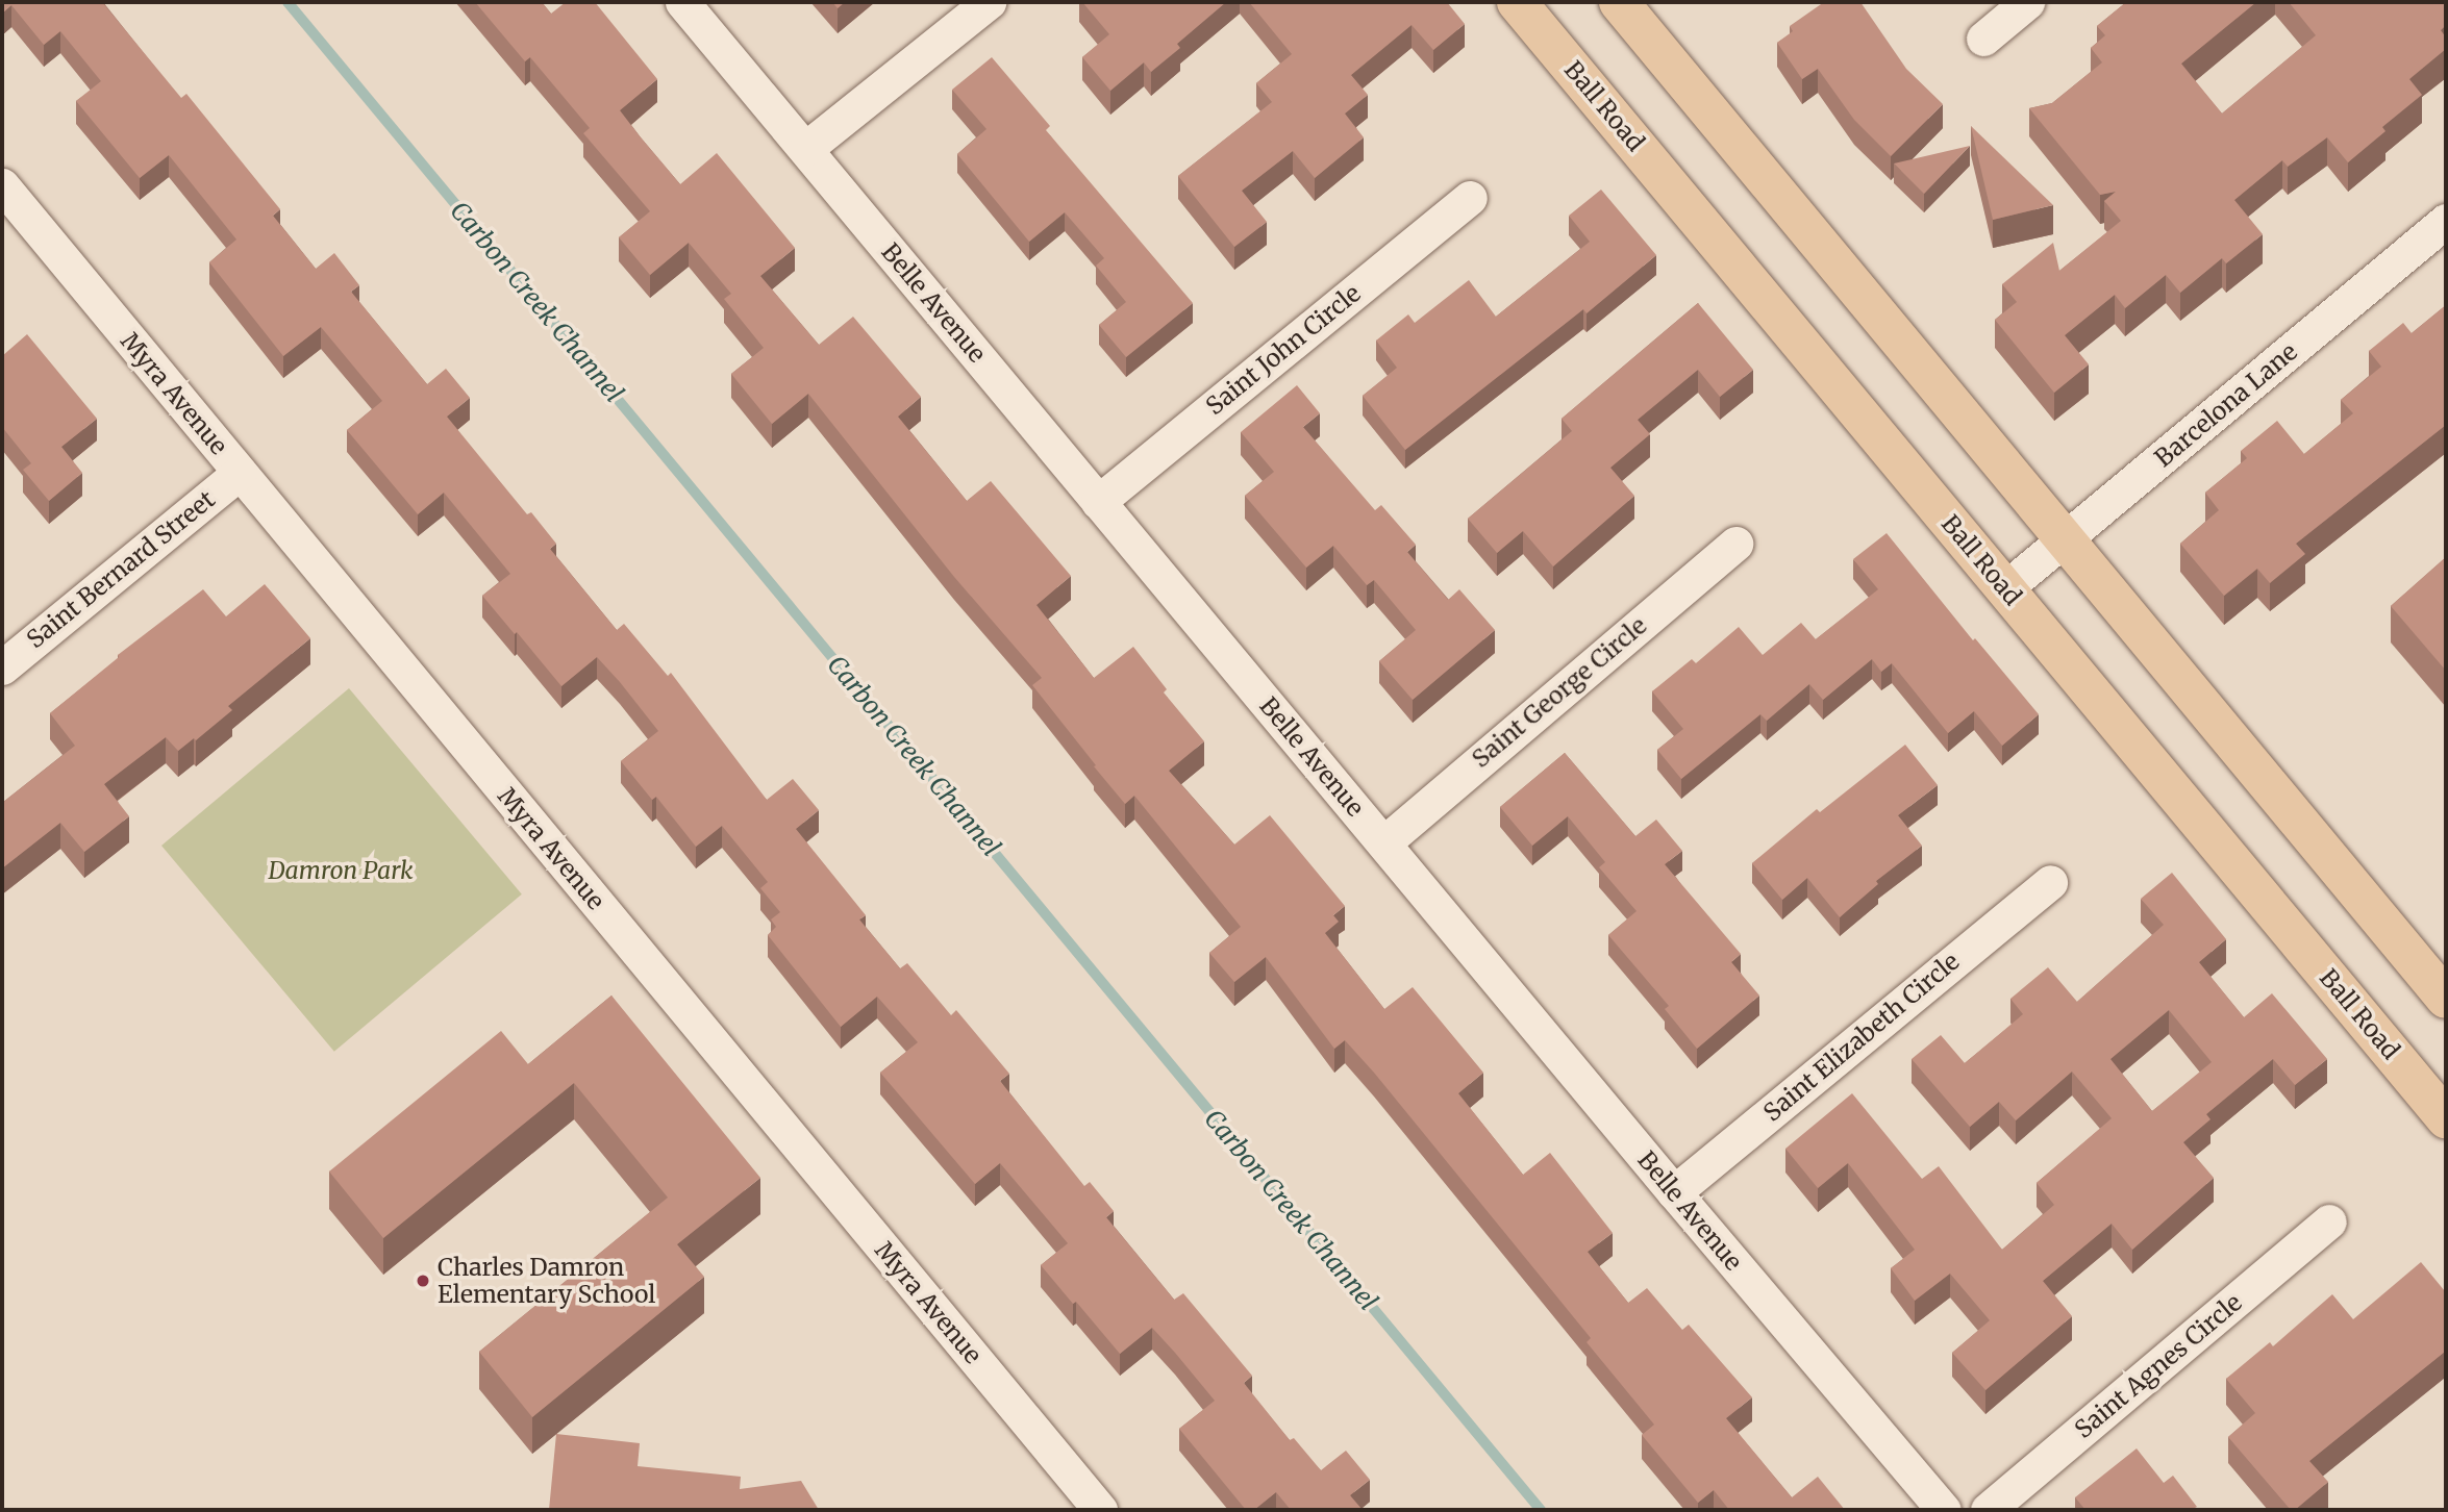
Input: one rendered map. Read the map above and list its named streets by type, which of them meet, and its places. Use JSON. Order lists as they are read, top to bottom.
{
  "streets": {
    "main road": ["Ball Road"],
    "street": [
      "Belle Avenue",
      "Saint John Circle",
      "Myra Avenue",
      "Barcelona Lane",
      "Saint Bernard Street",
      "Saint George Circle",
      "Saint Elizabeth Circle",
      "Saint Agnes Circle"
    ]
  },
  "crossings": [
    ["Ball Road", "Barcelona Lane"],
    ["Belle Avenue", "Saint John Circle"],
    ["Belle Avenue", "Saint George Circle"],
    ["Belle Avenue", "Saint Elizabeth Circle"],
    ["Myra Avenue", "Saint Bernard Street"]
  ],
  "water": ["Carbon Creek Channel"],
  "parks": ["Damron Park"],
  "places": ["Charles Damron Elementary School"]
}
